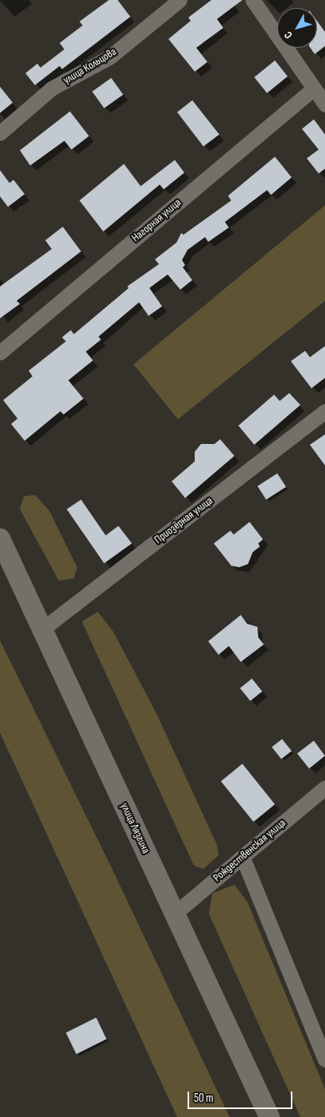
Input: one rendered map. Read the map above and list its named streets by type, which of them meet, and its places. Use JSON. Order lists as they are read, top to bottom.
{
  "streets": {
    "main road": ["улица Лязгина"],
    "street": [
      "улица Кольцова",
      "Нагорная улица",
      "Приозёрная улица",
      "Рождественская улица"
    ]
  },
  "crossings": [
    ["Приозёрная улица", "улица Лязгина"],
    ["улица Лязгина", "Рождественская улица"]
  ],
  "scale_bar": "50 m",
  "north": "bottom left"
}
